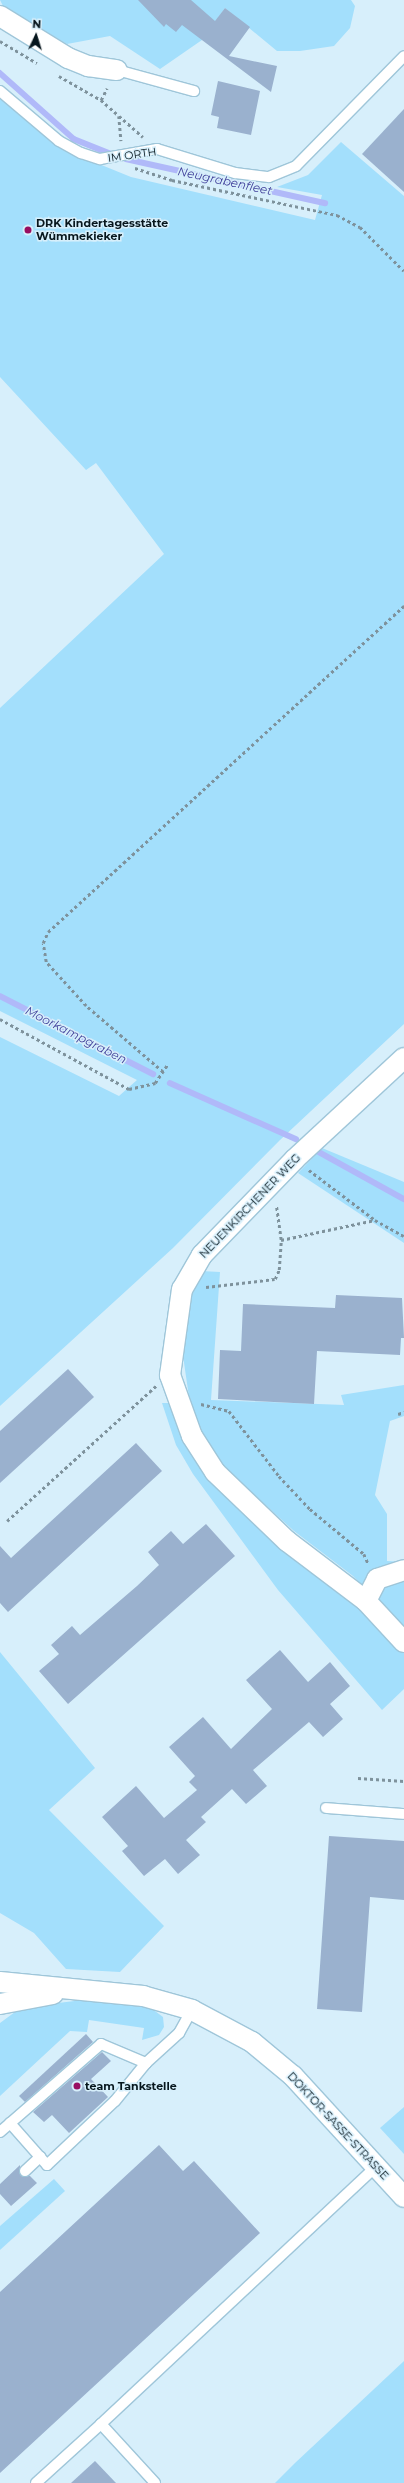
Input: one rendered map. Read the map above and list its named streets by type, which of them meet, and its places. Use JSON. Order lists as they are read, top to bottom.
{
  "streets": {
    "street": ["NEUENKIRCHENER WEG", "DOKTOR-SASSE-STRASSE"],
    "lane": ["IM ORTH"]
  },
  "water": ["Neugrabenfleet", "Moorkampgraben"],
  "places": ["DRK Kindertagesstätte Wümmekieker", "team Tankstelle"],
  "north": "top"
}
